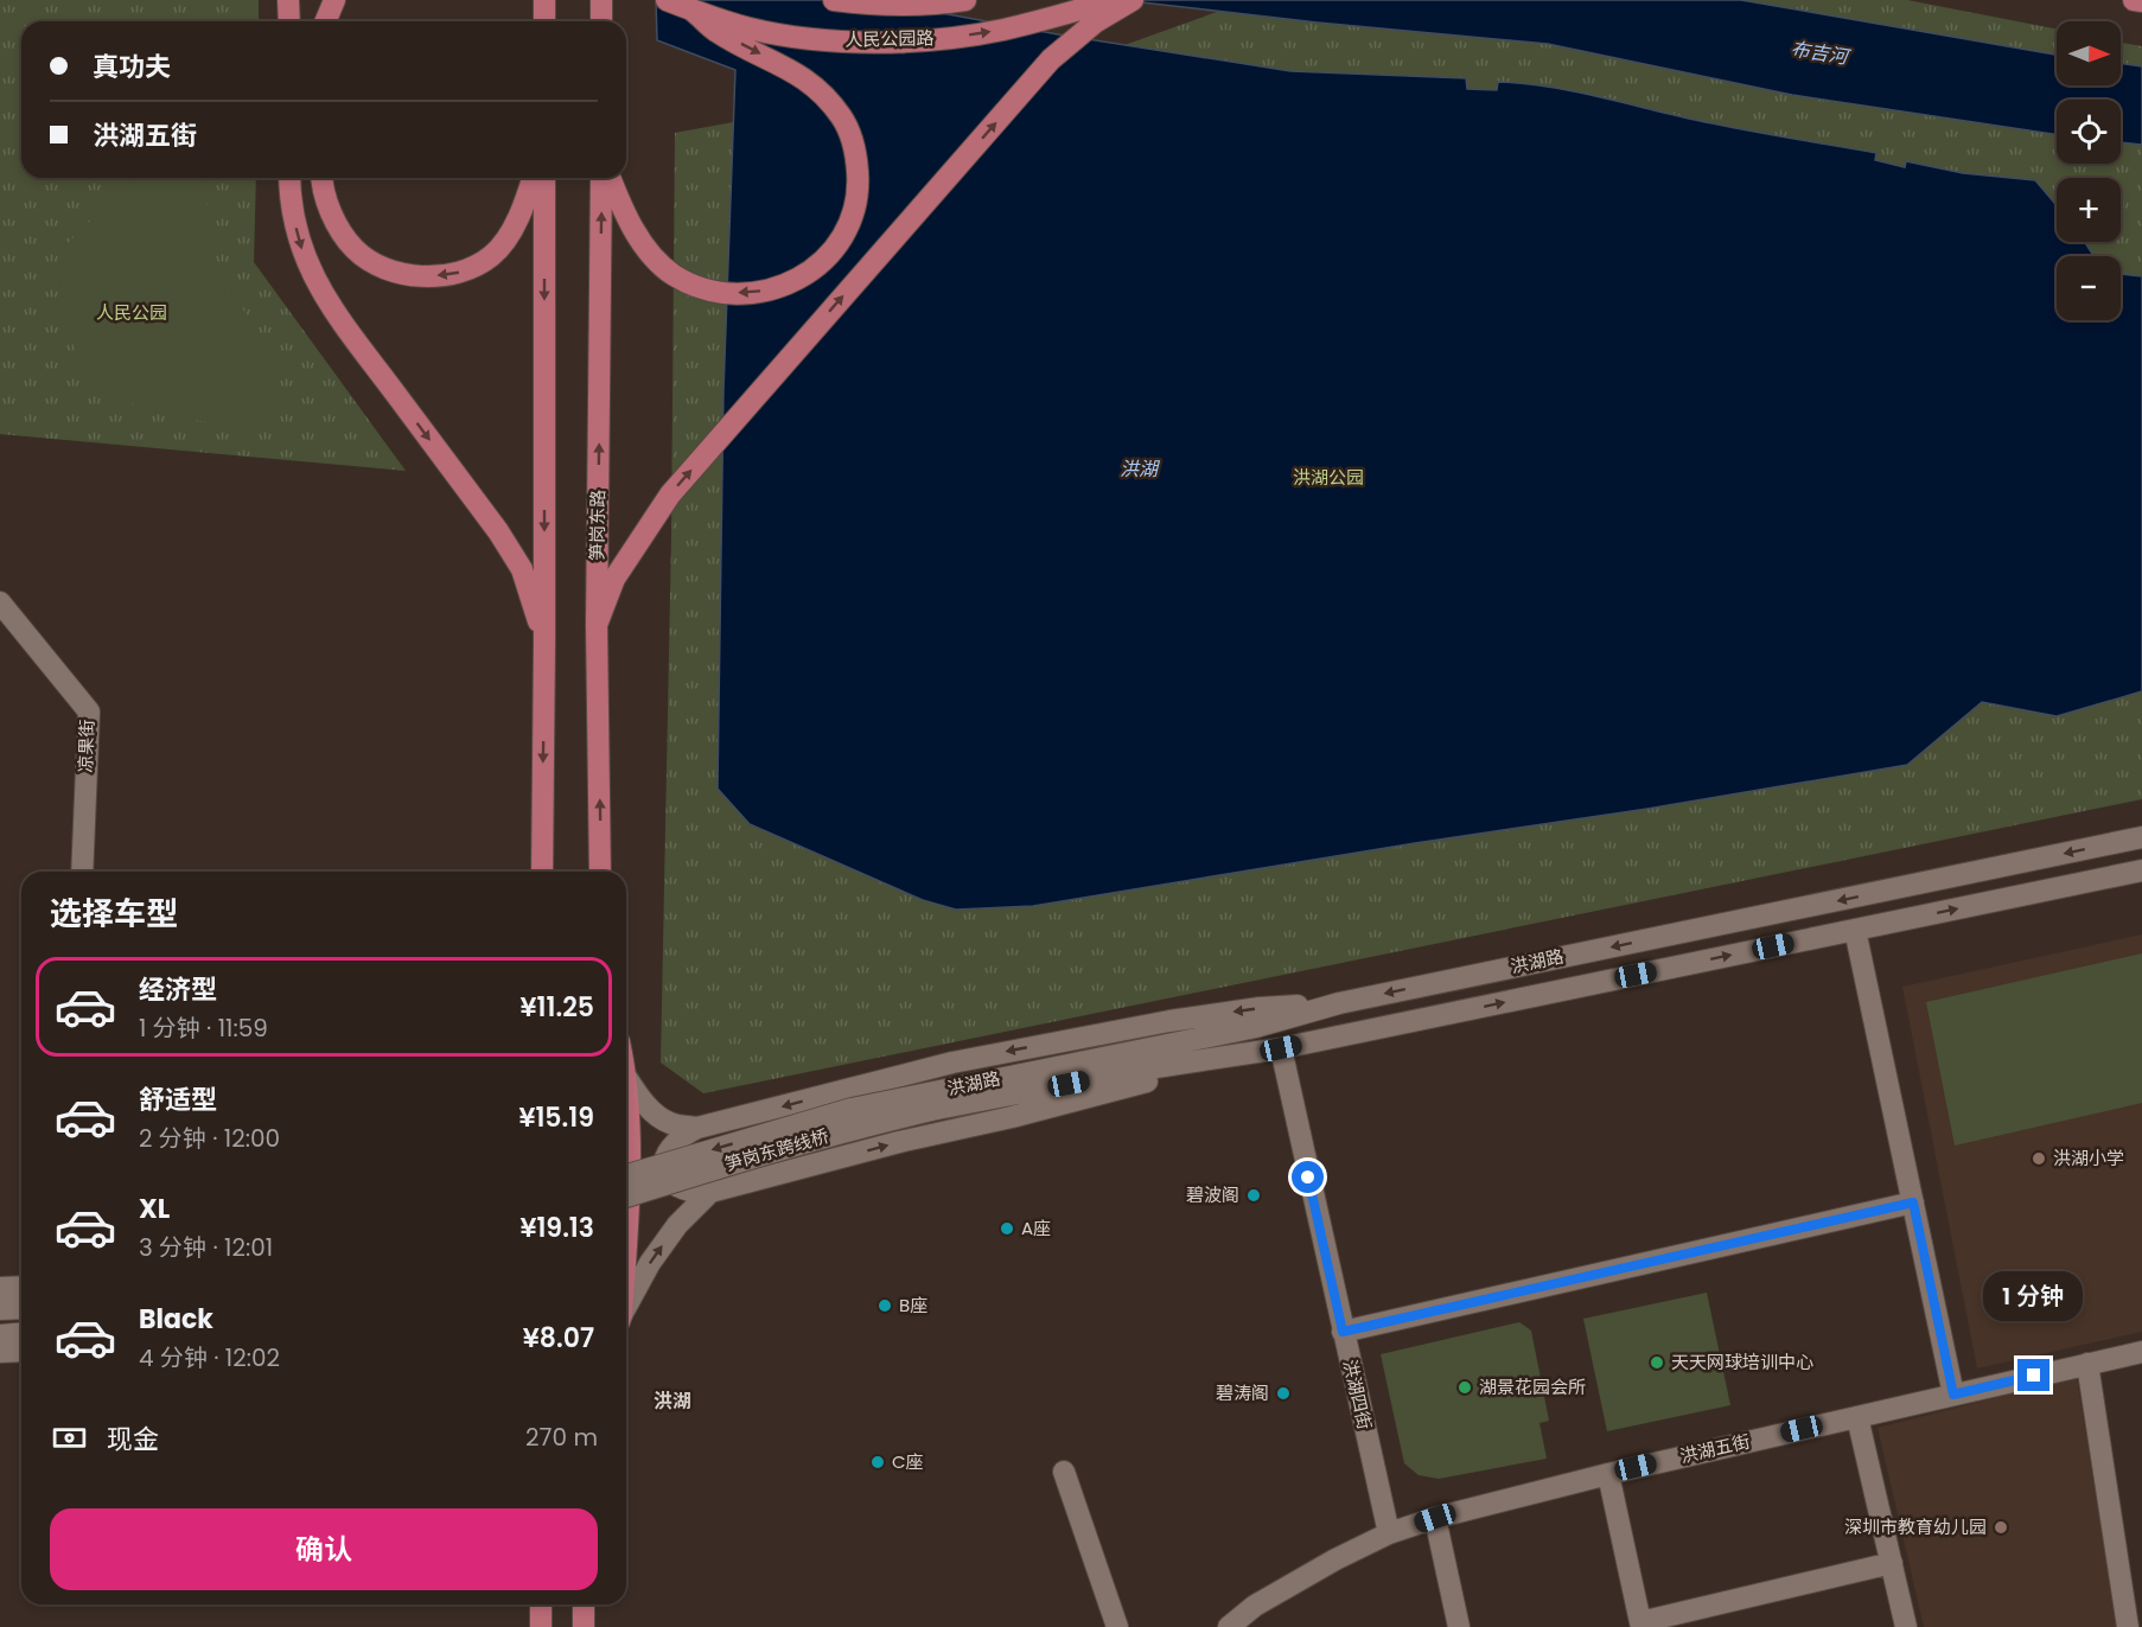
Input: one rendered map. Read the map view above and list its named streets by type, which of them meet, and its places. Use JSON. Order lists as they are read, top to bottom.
{
  "streets": {
    "main road": ["人民公园路", "笋岗东路"],
    "street": [
      "凉果街",
      "洪湖路",
      "笋岗东跨线桥",
      "洪湖四街",
      "洪湖五街"
    ]
  },
  "crossings": [
    ["洪湖路", "笋岗东跨线桥"],
    ["洪湖路", "洪湖四街"],
    ["洪湖四街", "洪湖五街"]
  ],
  "districts": ["洪湖"],
  "water": ["布吉河", "洪湖"],
  "parks": ["人民公园", "洪湖公园"],
  "places": [
    "洪湖小学",
    "碧波阁",
    "A座",
    "B座",
    "天天网球培训中心",
    "湖景花园会所",
    "碧涛阁",
    "C座",
    "深圳市教育幼儿园"
  ],
  "north": "right",
  "page": {
    "map_buttons": ["+", "−"],
    "banner": ["真功夫", "洪湖五街"],
    "heading": "选择车型",
    "list": [
      {
        "name": "经济型",
        "note": "1 分钟 · 11:59",
        "value": "¥11.25"
      },
      {
        "name": "舒适型",
        "note": "2 分钟 · 12:00",
        "value": "¥15.19"
      },
      {
        "name": "XL",
        "note": "3 分钟 · 12:01",
        "value": "¥19.13"
      },
      {
        "name": "Black",
        "note": "4 分钟 · 12:02",
        "value": "¥8.07"
      }
    ],
    "bubble": "1 分钟",
    "pay": ["现金", "270 m"],
    "buttons": "确认"
  }
}
